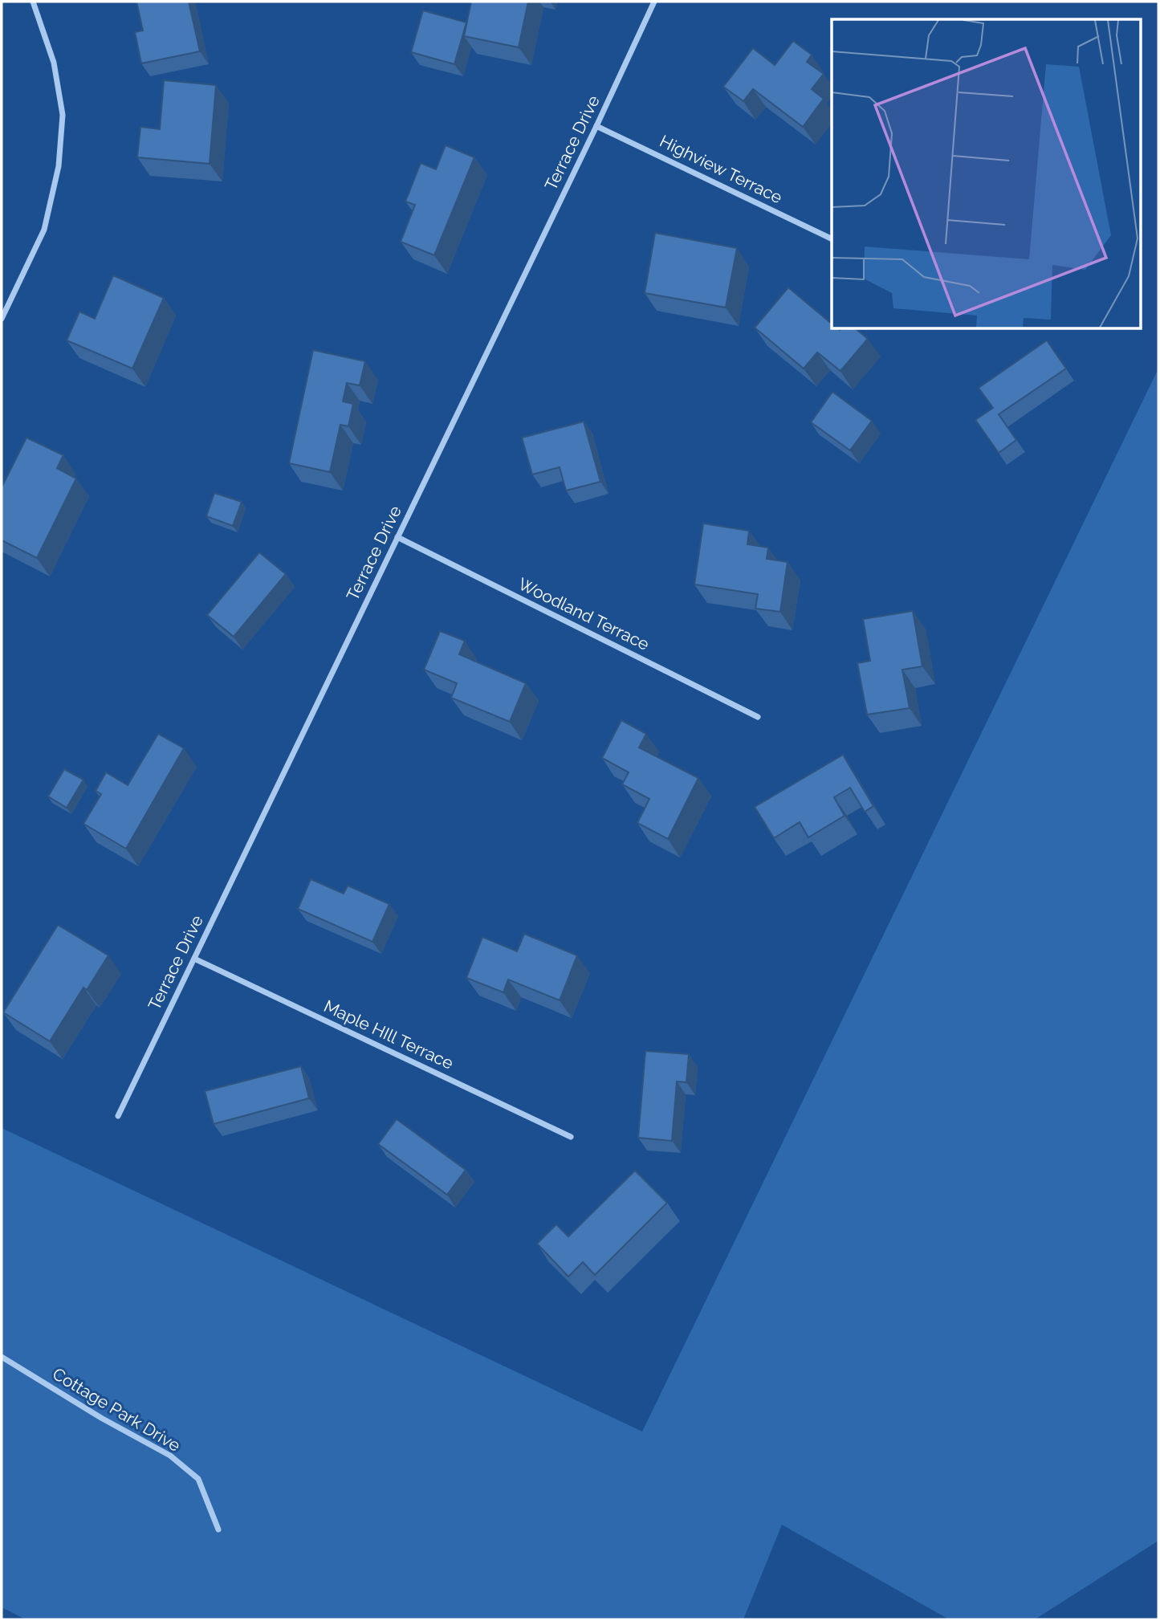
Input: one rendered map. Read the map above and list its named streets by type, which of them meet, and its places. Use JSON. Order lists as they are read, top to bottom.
{
  "streets": {
    "street": [
      "Terrace Drive",
      "Highview Terrace",
      "Woodland Terrace",
      "Maple HIll Terrace",
      "Cottage Park Drive"
    ]
  },
  "crossings": [
    ["Terrace Drive", "Highview Terrace"],
    ["Terrace Drive", "Woodland Terrace"],
    ["Terrace Drive", "Maple HIll Terrace"]
  ]
}
